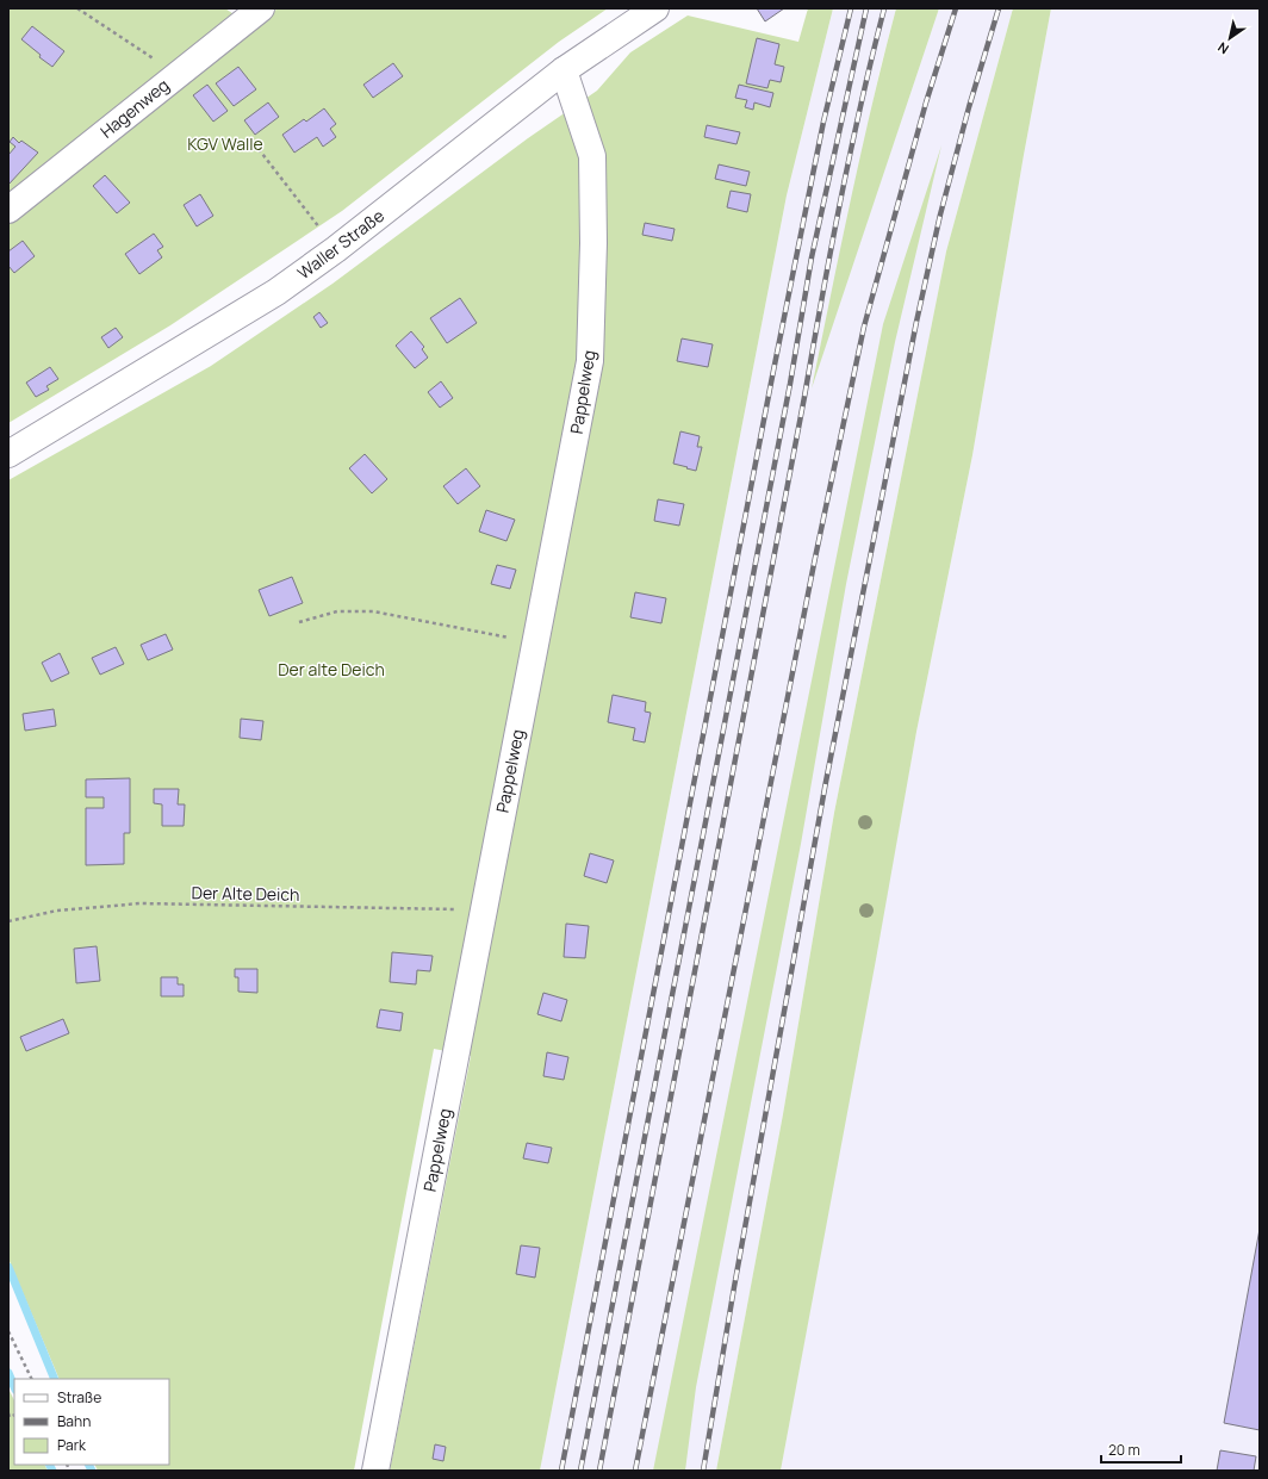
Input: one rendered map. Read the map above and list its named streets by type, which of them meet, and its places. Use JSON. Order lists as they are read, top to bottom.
{
  "streets": {
    "street": ["Hagenweg", "Waller Straße", "Pappelweg"],
    "path": ["Der Alte Deich"]
  },
  "crossings": [
    ["Waller Straße", "Pappelweg"],
    ["Pappelweg", "Der Alte Deich"]
  ],
  "parks": ["KGV Walle", "Der alte Deich"],
  "legend": ["Straße", "Bahn", "Park"],
  "scale_bar": "20 m",
  "north": "bottom left"
}
